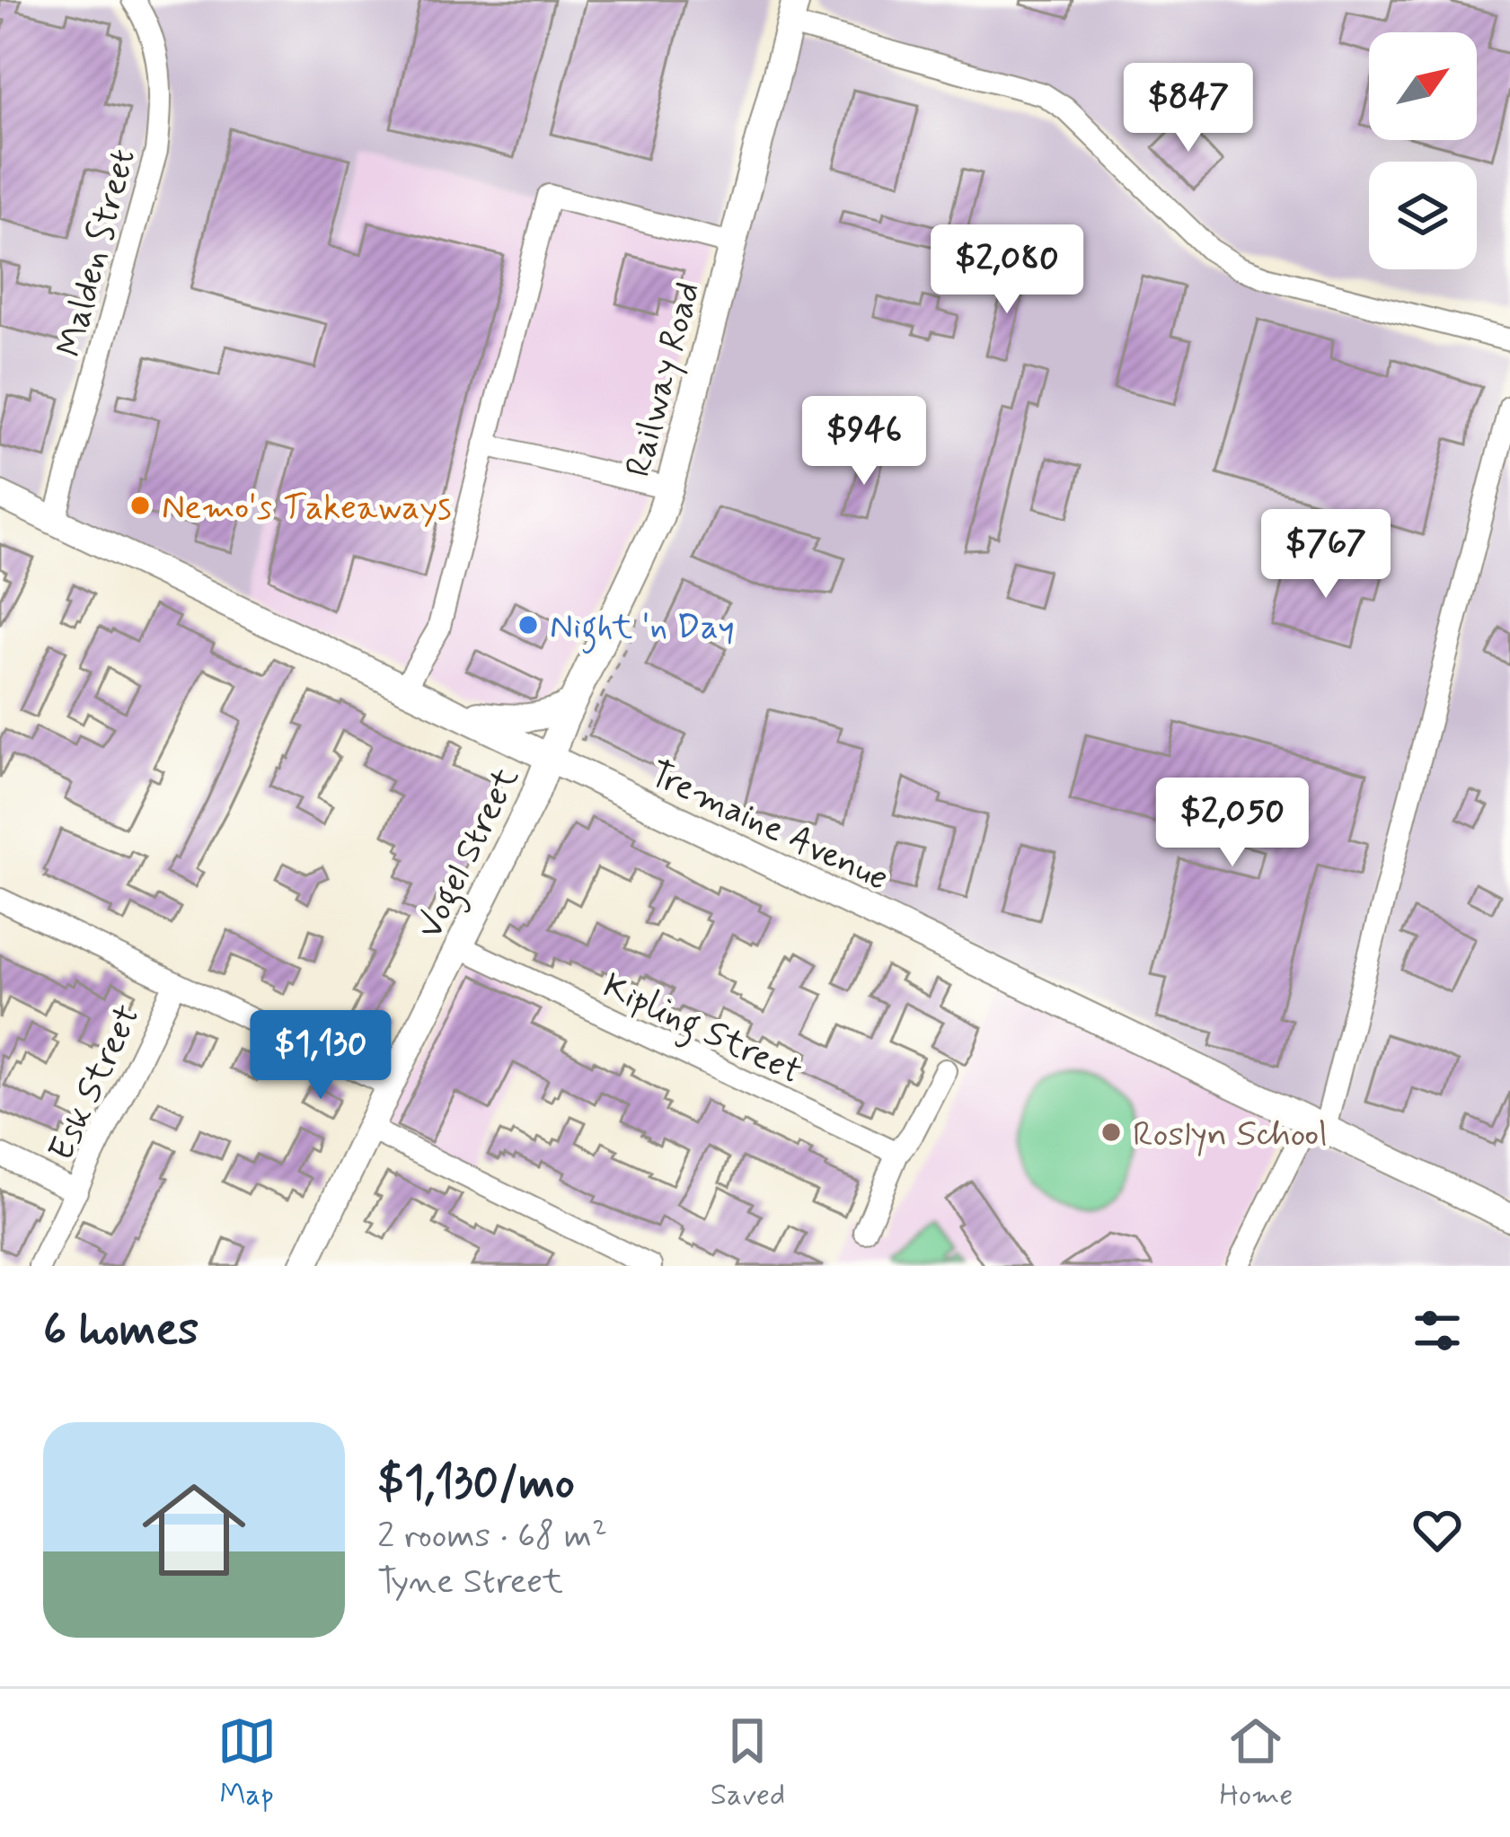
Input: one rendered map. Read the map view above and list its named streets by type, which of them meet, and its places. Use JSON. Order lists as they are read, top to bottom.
{
  "streets": {
    "main road": ["Railway Road", "Tremaine Avenue", "Vogel Street"],
    "street": ["Malden Street", "Kipling Street", "Esk Street"]
  },
  "crossings": [
    ["Malden Street", "Tremaine Avenue"],
    ["Railway Road", "Tremaine Avenue"],
    ["Railway Road", "Vogel Street"],
    ["Tremaine Avenue", "Vogel Street"],
    ["Vogel Street", "Kipling Street"]
  ],
  "places": ["Nemo's Takeaways", "Night 'n Day", "Roslyn School"],
  "north": "top right",
  "page": {
    "price": [
      "$847",
      "$2,080",
      "$946",
      "$767",
      "$2,050",
      "$1,130"
    ],
    "heading": "6 homes",
    "list": [
      {
        "name": "$1,130/mo",
        "note": "2 rooms · 68 m² · Tyne Street"
      }
    ],
    "tabs": ["Map", "Saved", "Home"]
  }
}
